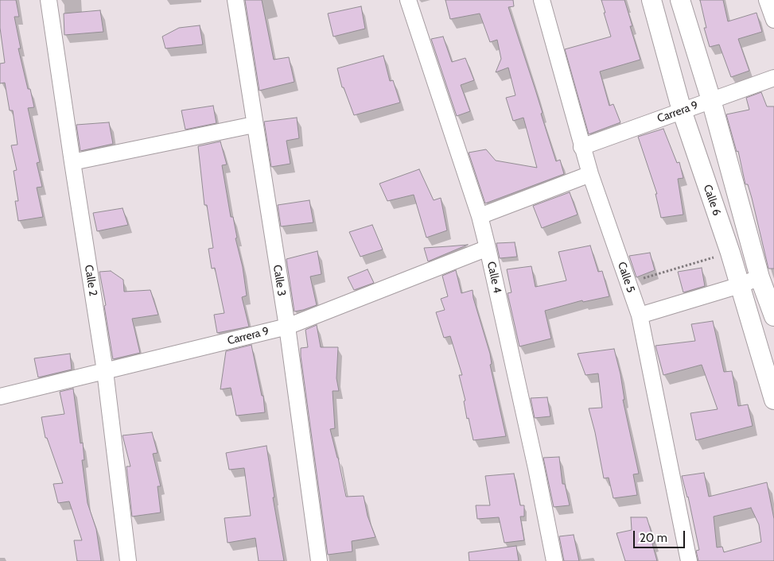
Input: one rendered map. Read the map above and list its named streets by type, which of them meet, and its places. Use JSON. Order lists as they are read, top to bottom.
{
  "streets": {
    "street": [
      "Carrera 9",
      "Calle 6",
      "Calle 4",
      "Calle 5",
      "Calle 2",
      "Calle 3"
    ]
  },
  "crossings": [
    ["Carrera 9", "Calle 6"],
    ["Carrera 9", "Calle 4"],
    ["Carrera 9", "Calle 5"],
    ["Carrera 9", "Calle 2"],
    ["Carrera 9", "Calle 3"]
  ],
  "scale_bar": "20 m"
}
